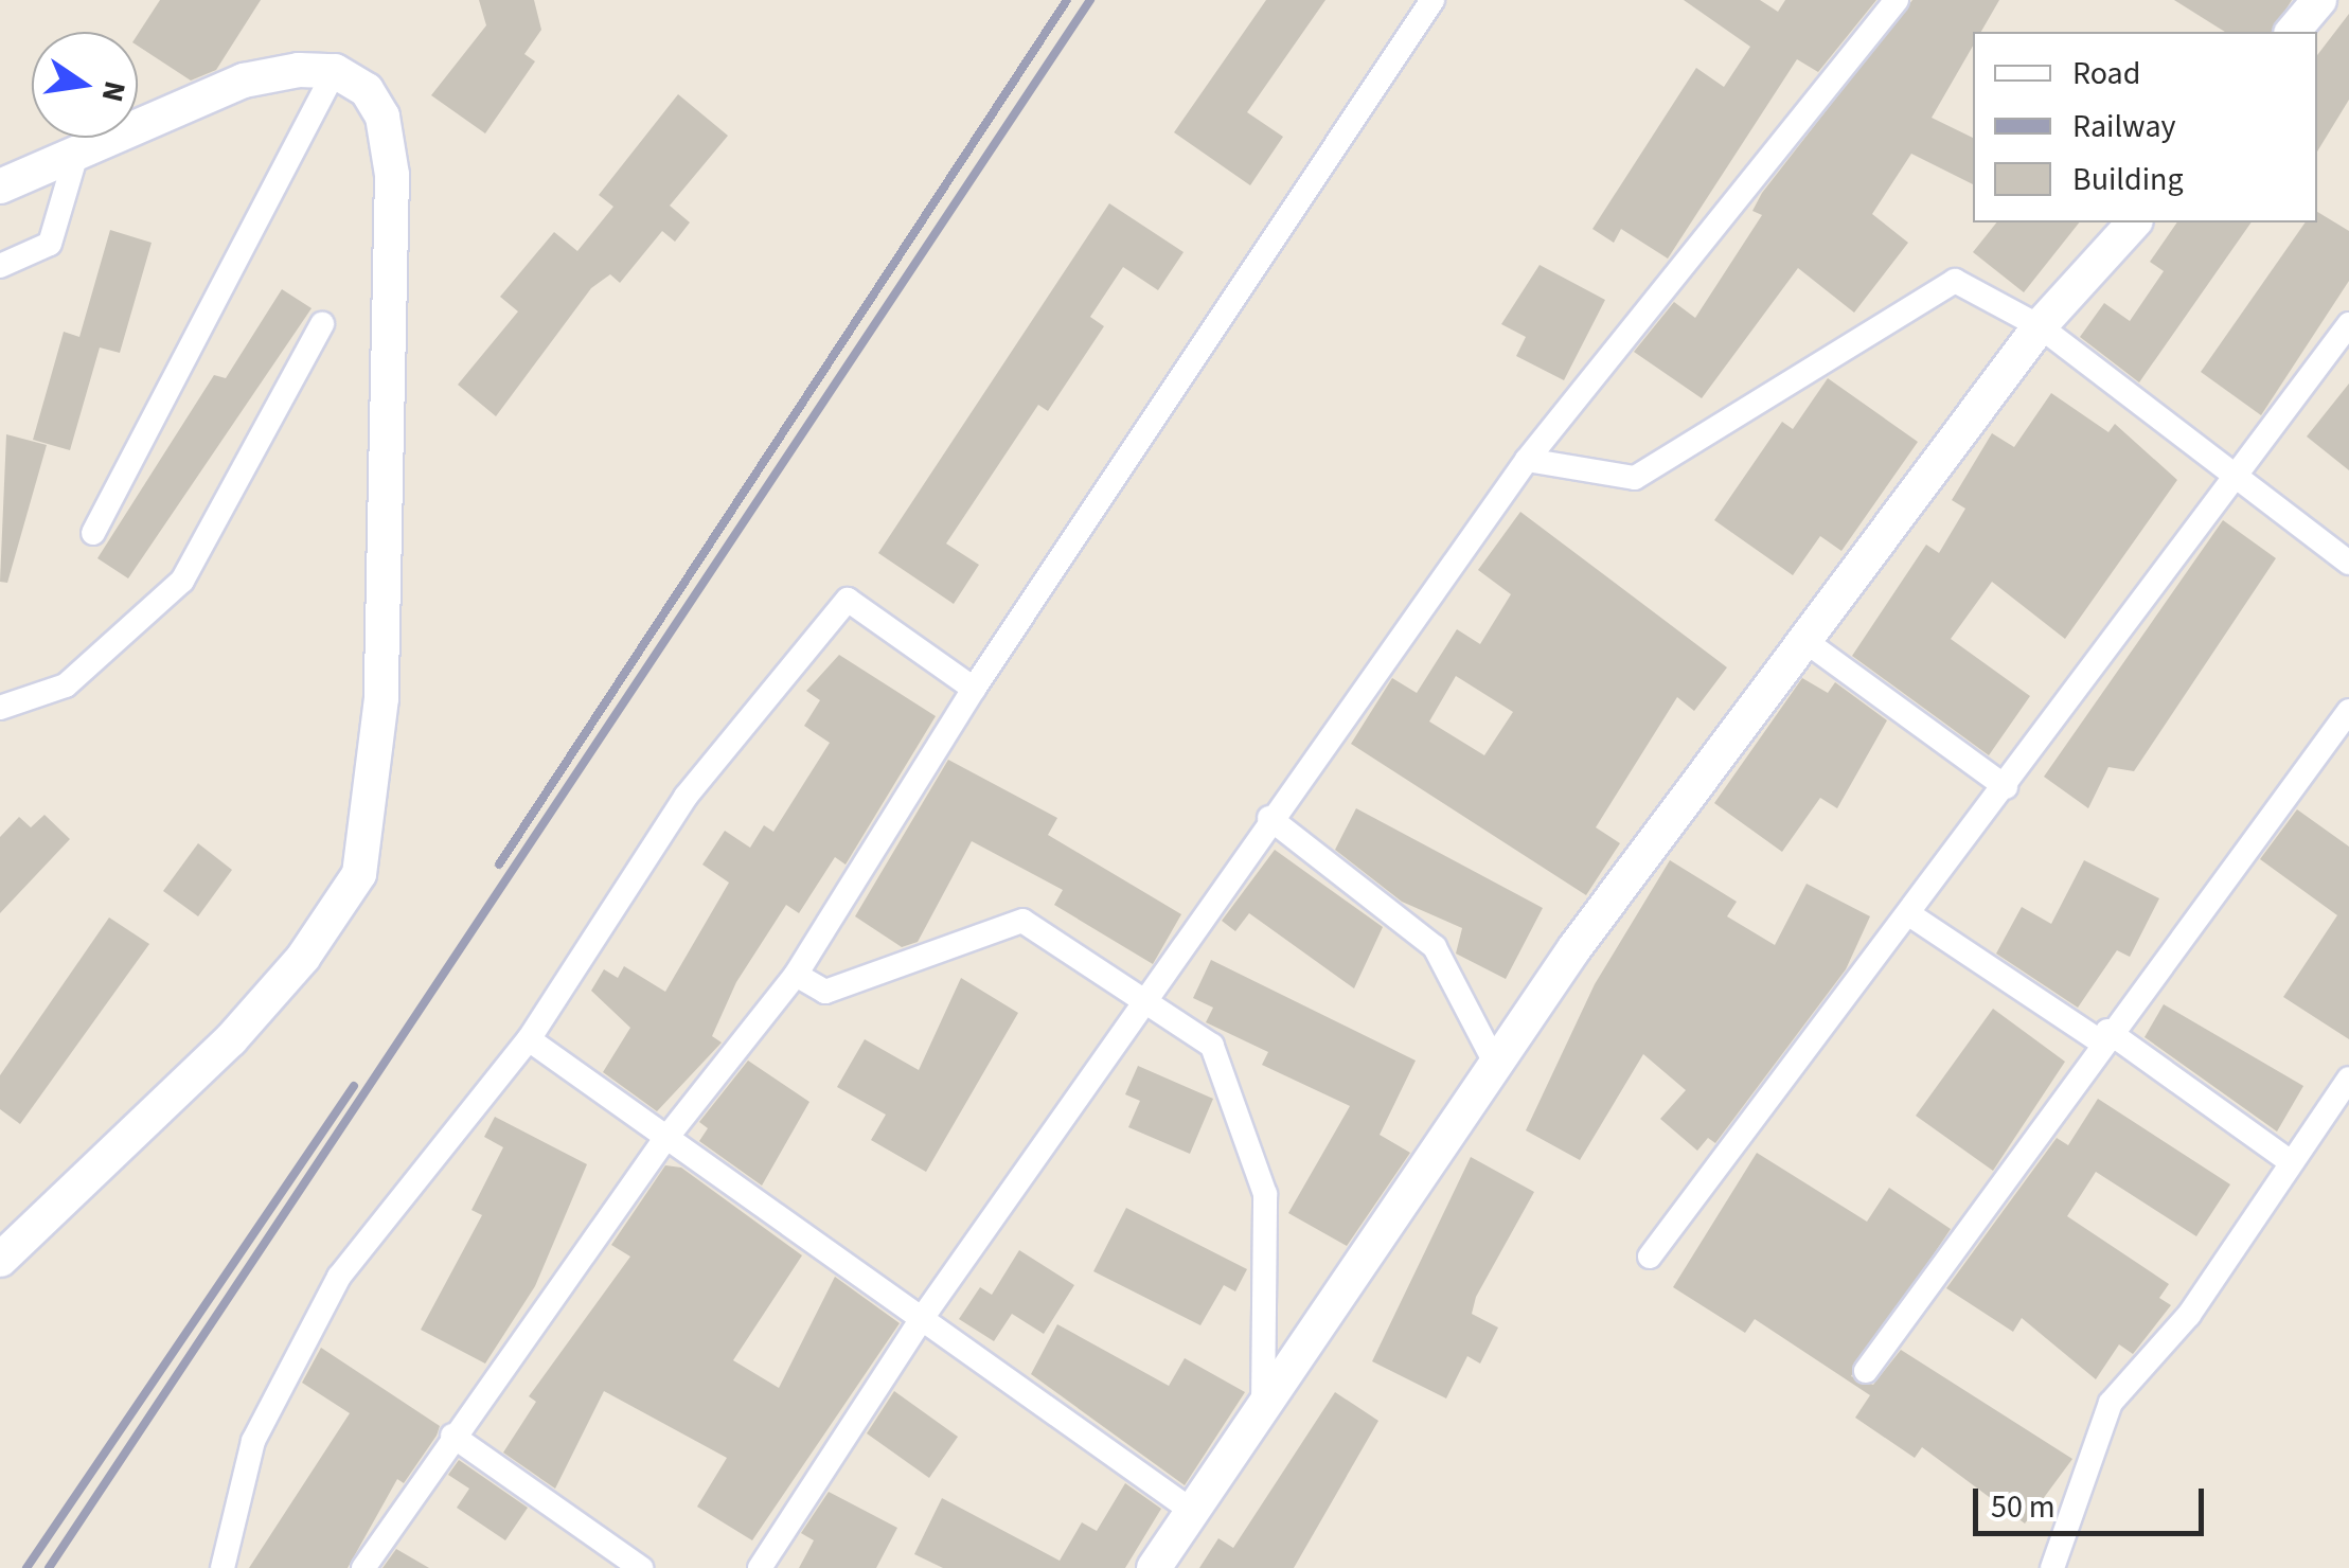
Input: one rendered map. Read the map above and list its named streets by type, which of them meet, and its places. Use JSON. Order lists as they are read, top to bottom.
{
  "legend": ["Road", "Railway", "Building"],
  "scale_bar": "50 m",
  "north": "right"
}
